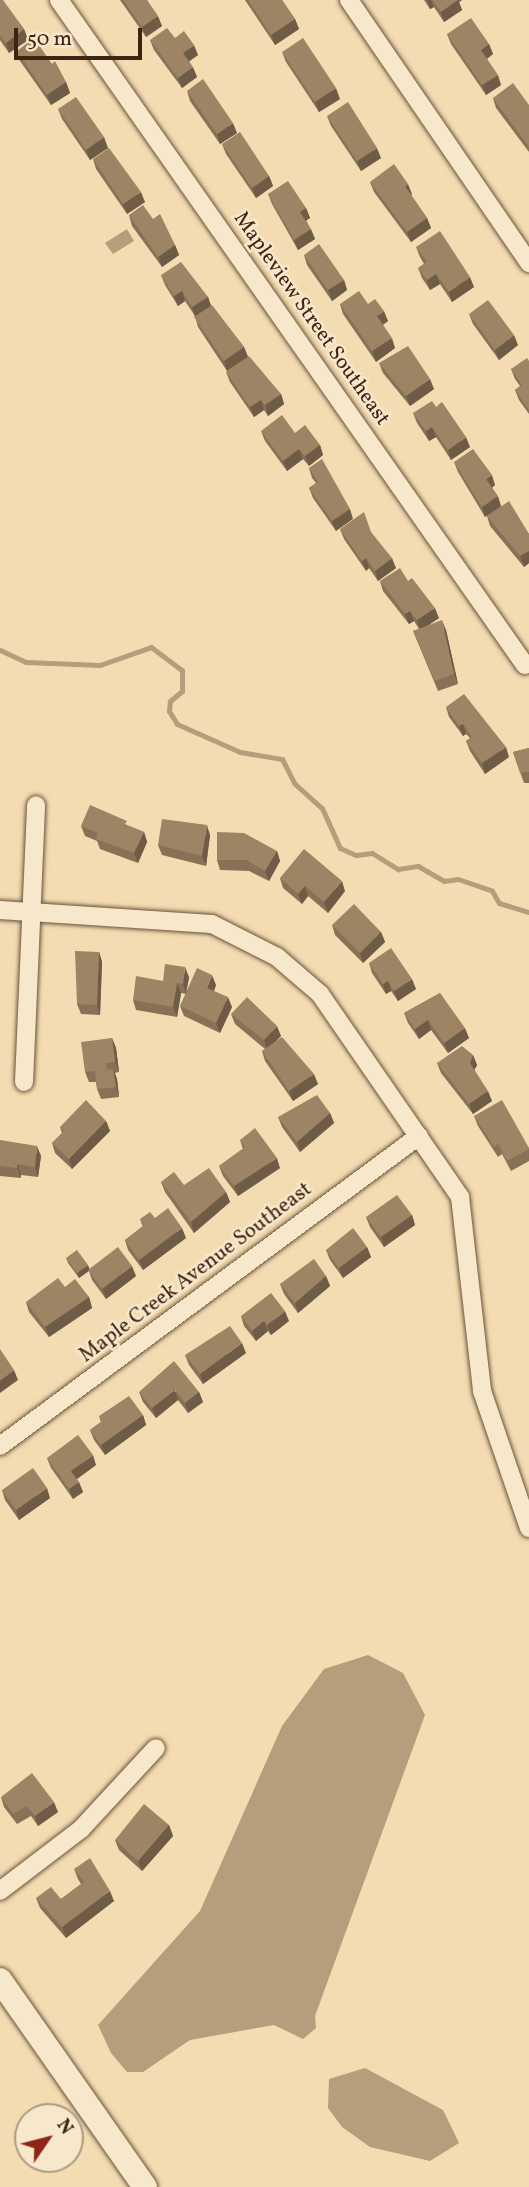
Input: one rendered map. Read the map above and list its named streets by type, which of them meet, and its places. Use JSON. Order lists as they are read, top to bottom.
{
  "streets": {
    "street": ["Mapleview Street Southeast", "Maple Creek Avenue Southeast"]
  },
  "scale_bar": "50 m",
  "north": "top right"
}
